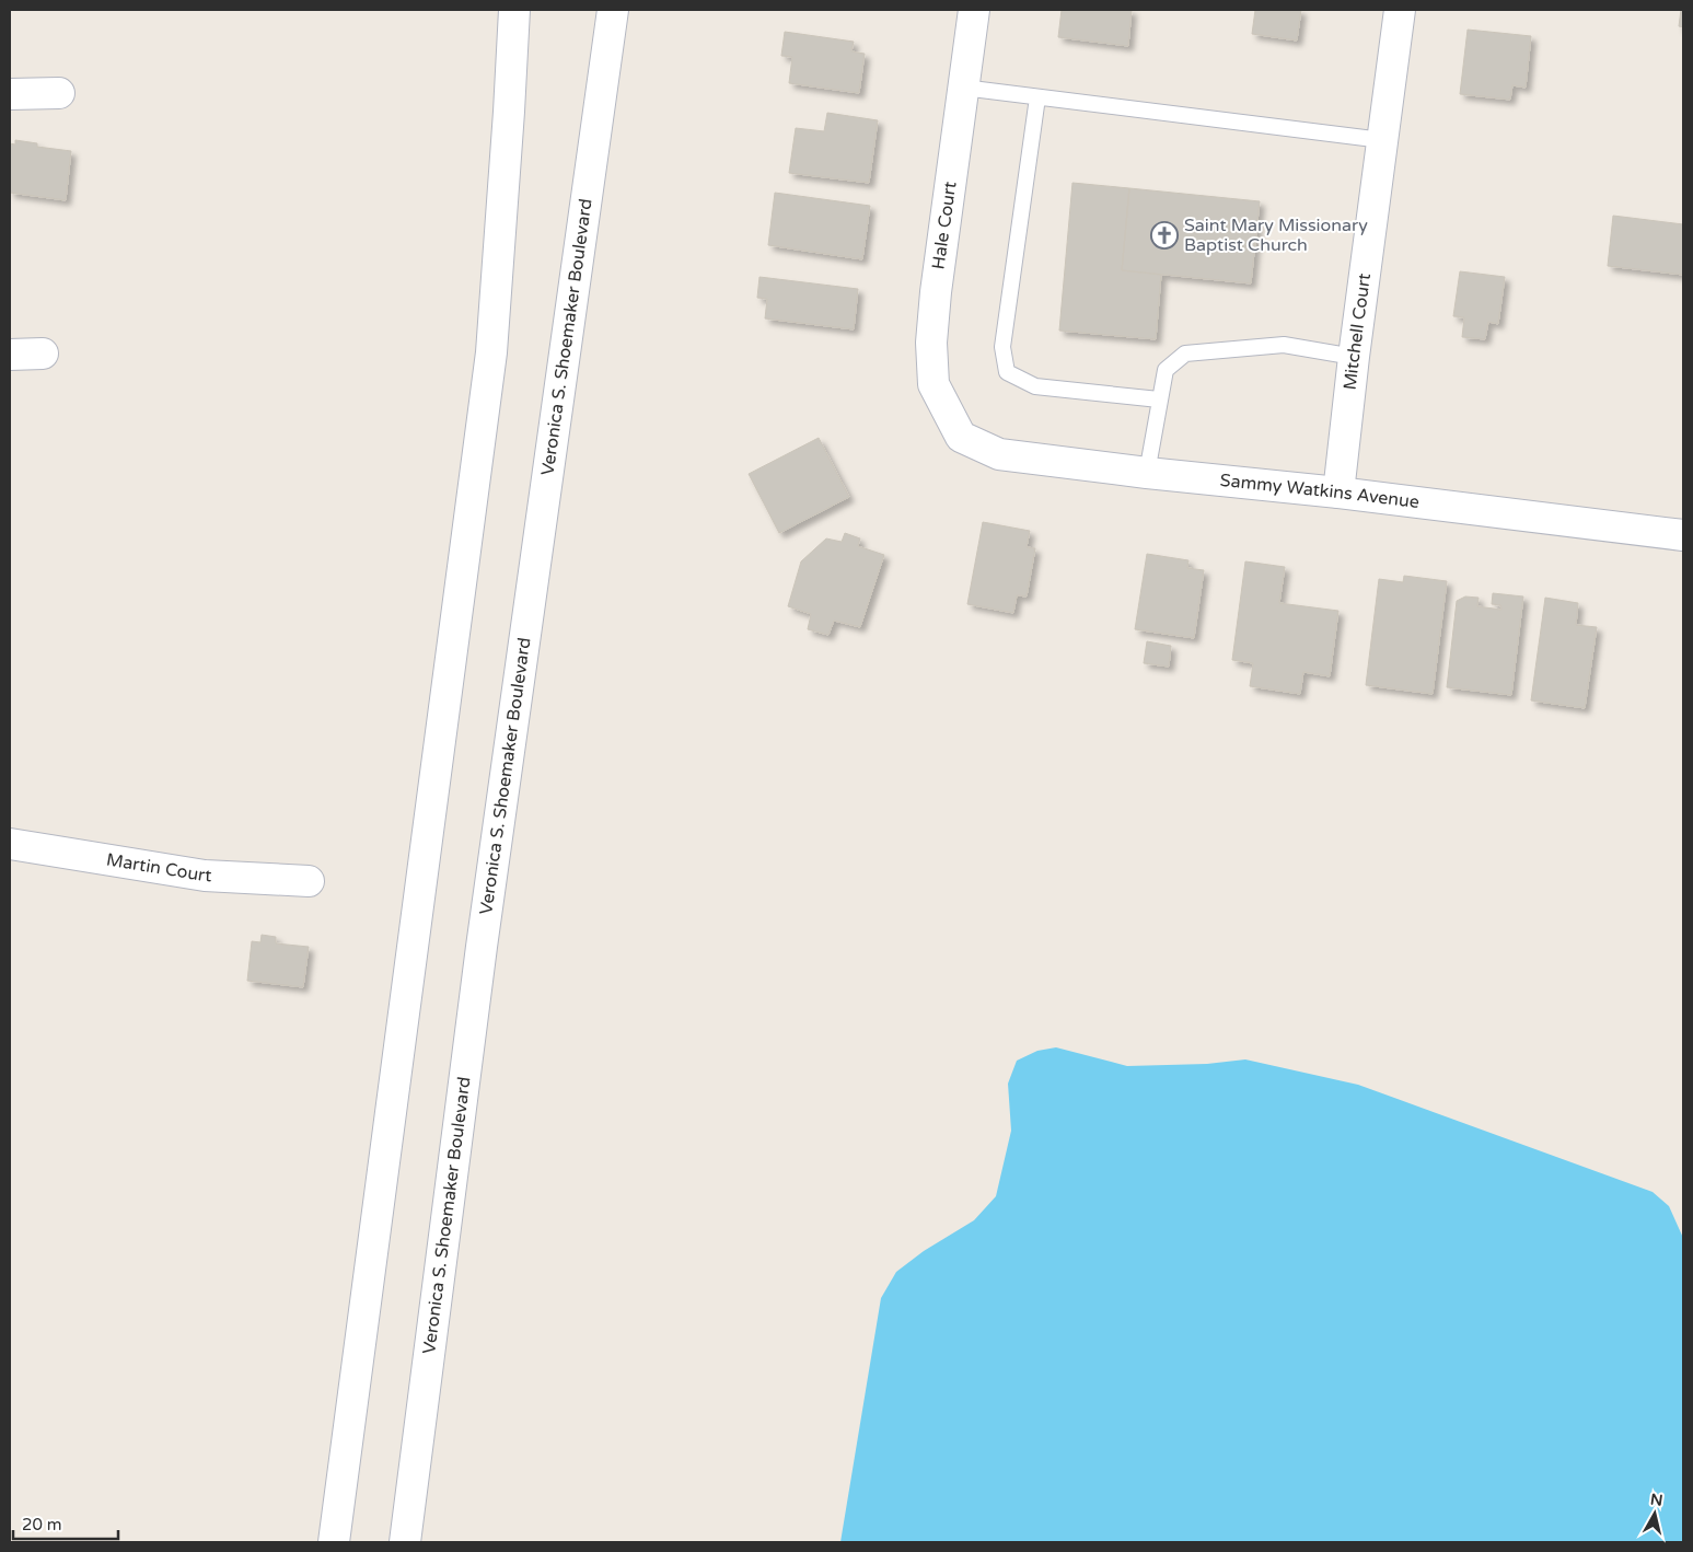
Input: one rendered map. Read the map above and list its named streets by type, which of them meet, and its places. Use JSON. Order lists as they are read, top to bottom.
{
  "streets": {
    "street": [
      "Hale Court",
      "Mitchell Court",
      "Veronica S. Shoemaker Boulevard",
      "Sammy Watkins Avenue",
      "Martin Court"
    ]
  },
  "crossings": [
    ["Hale Court", "Sammy Watkins Avenue"],
    ["Mitchell Court", "Sammy Watkins Avenue"]
  ],
  "places": {
    "church": ["Saint Mary Missionary Baptist Church"]
  },
  "scale_bar": "20 m",
  "north": "top"
}
